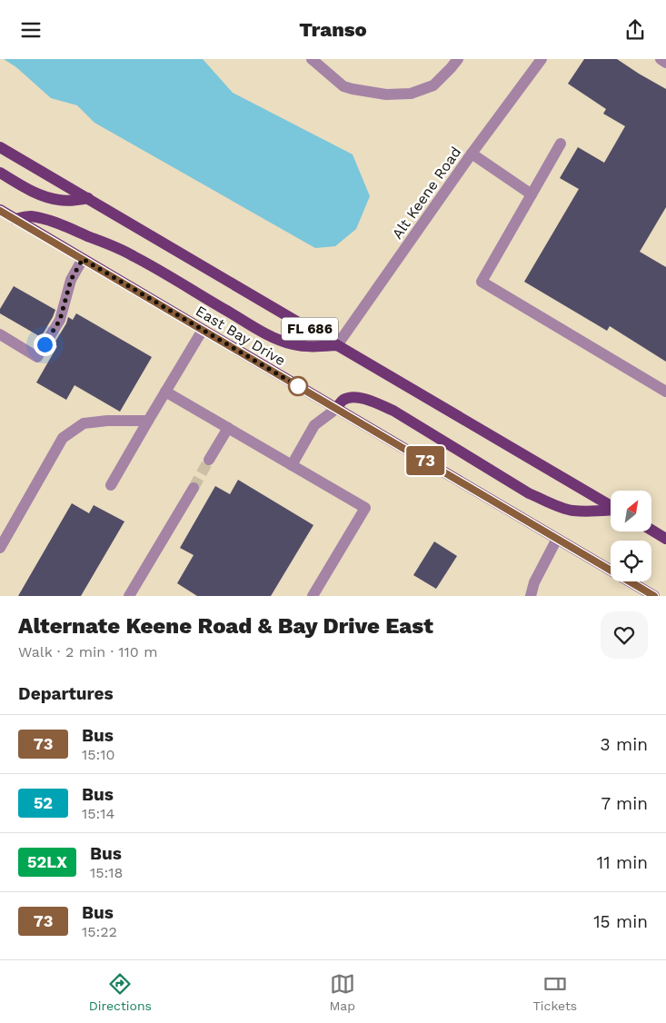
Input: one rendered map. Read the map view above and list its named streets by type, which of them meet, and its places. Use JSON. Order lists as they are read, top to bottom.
{
  "streets": {
    "main road": ["FL 686", "East Bay Drive"],
    "street": ["Alt Keene Road"]
  },
  "crossings": [
    ["Alt Keene Road", "FL 686"]
  ],
  "lines": ["bus line 73"],
  "north": "top right",
  "page": {
    "header": "Transo",
    "on_map": "73",
    "heading": [
      ["Alternate Keene Road & Bay Drive East", "Walk · 2 min · 110 m"],
      "Departures"
    ],
    "list": [
      {
        "mark": "73",
        "name": "Bus",
        "note": "15:10",
        "value": "3 min"
      },
      {
        "mark": "52",
        "name": "Bus",
        "note": "15:14",
        "value": "7 min"
      },
      {
        "mark": "52LX",
        "name": "Bus",
        "note": "15:18",
        "value": "11 min"
      },
      {
        "mark": "73",
        "name": "Bus",
        "note": "15:22",
        "value": "15 min"
      }
    ],
    "tabs": ["Directions", "Map", "Tickets"]
  }
}
